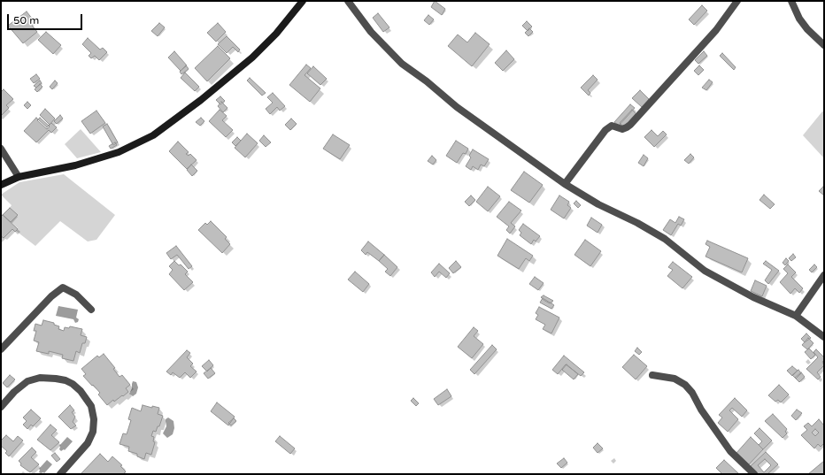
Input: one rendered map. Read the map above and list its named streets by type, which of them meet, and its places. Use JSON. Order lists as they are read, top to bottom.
{
  "scale_bar": "50 m"
}
